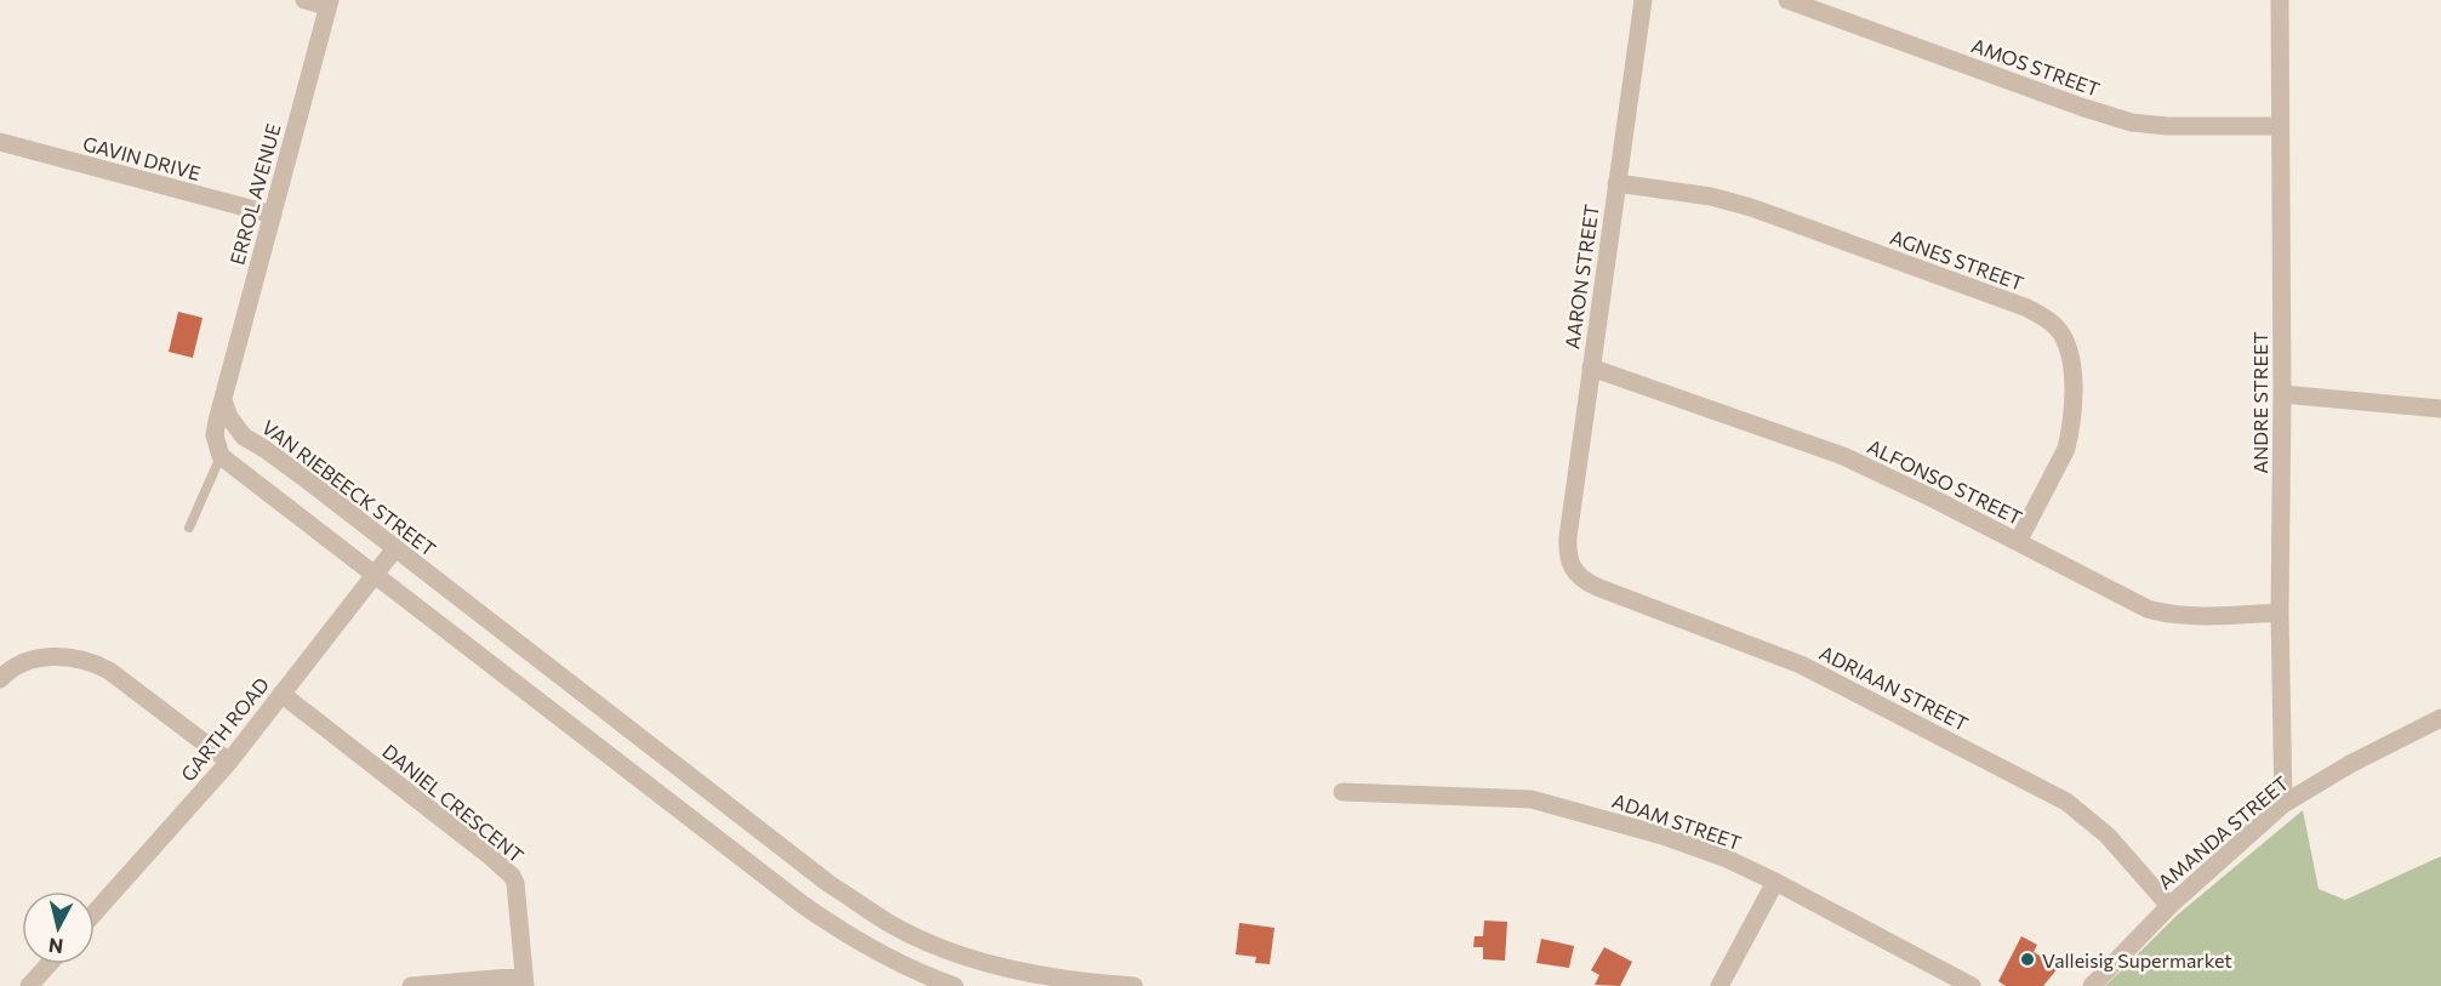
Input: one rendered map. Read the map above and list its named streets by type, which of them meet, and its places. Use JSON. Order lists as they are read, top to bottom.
{
  "streets": {
    "street": [
      "AMOS STREET",
      "GAVIN DRIVE",
      "ERROL AVENUE",
      "AGNES STREET",
      "AARON STREET",
      "ANDRE STREET",
      "ALFONSO STREET",
      "VAN RIEBEECK STREET",
      "ADRIAAN STREET",
      "GARTH ROAD",
      "DANIEL CRESCENT",
      "ADAM STREET",
      "AMANDA STREET"
    ]
  },
  "crossings": [
    ["AMOS STREET", "ANDRE STREET"],
    ["GAVIN DRIVE", "ERROL AVENUE"],
    ["ERROL AVENUE", "VAN RIEBEECK STREET"],
    ["AGNES STREET", "AARON STREET"],
    ["AGNES STREET", "ALFONSO STREET"],
    ["AARON STREET", "ALFONSO STREET"],
    ["AARON STREET", "ADRIAAN STREET"],
    ["ANDRE STREET", "ALFONSO STREET"],
    ["ANDRE STREET", "AMANDA STREET"],
    ["VAN RIEBEECK STREET", "GARTH ROAD"],
    ["ADRIAAN STREET", "AMANDA STREET"],
    ["GARTH ROAD", "DANIEL CRESCENT"]
  ],
  "places": ["Valleisig Supermarket"],
  "north": "bottom"
}
